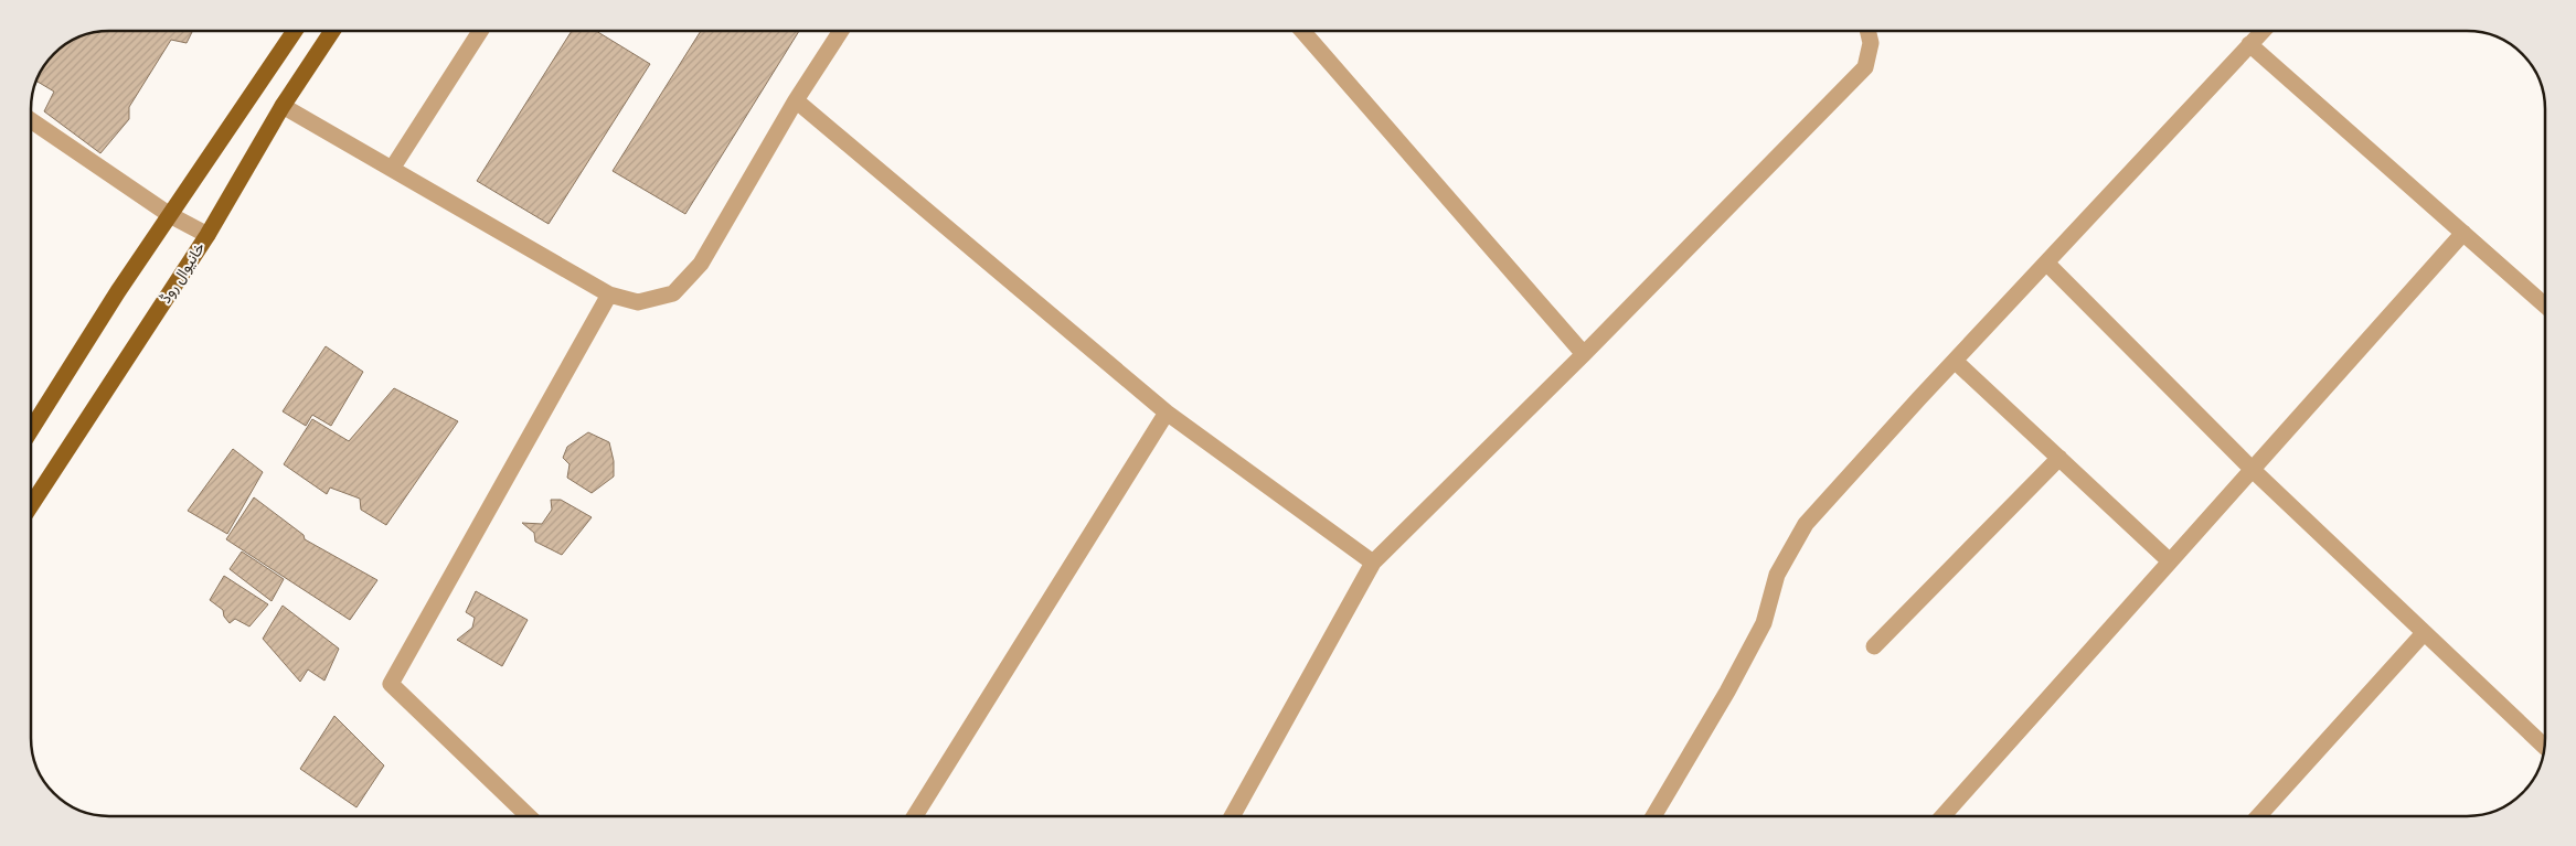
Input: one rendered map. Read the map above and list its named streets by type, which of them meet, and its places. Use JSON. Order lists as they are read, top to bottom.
{
  "streets": {
    "main road": ["خانیوال روڈ"]
  }
}
